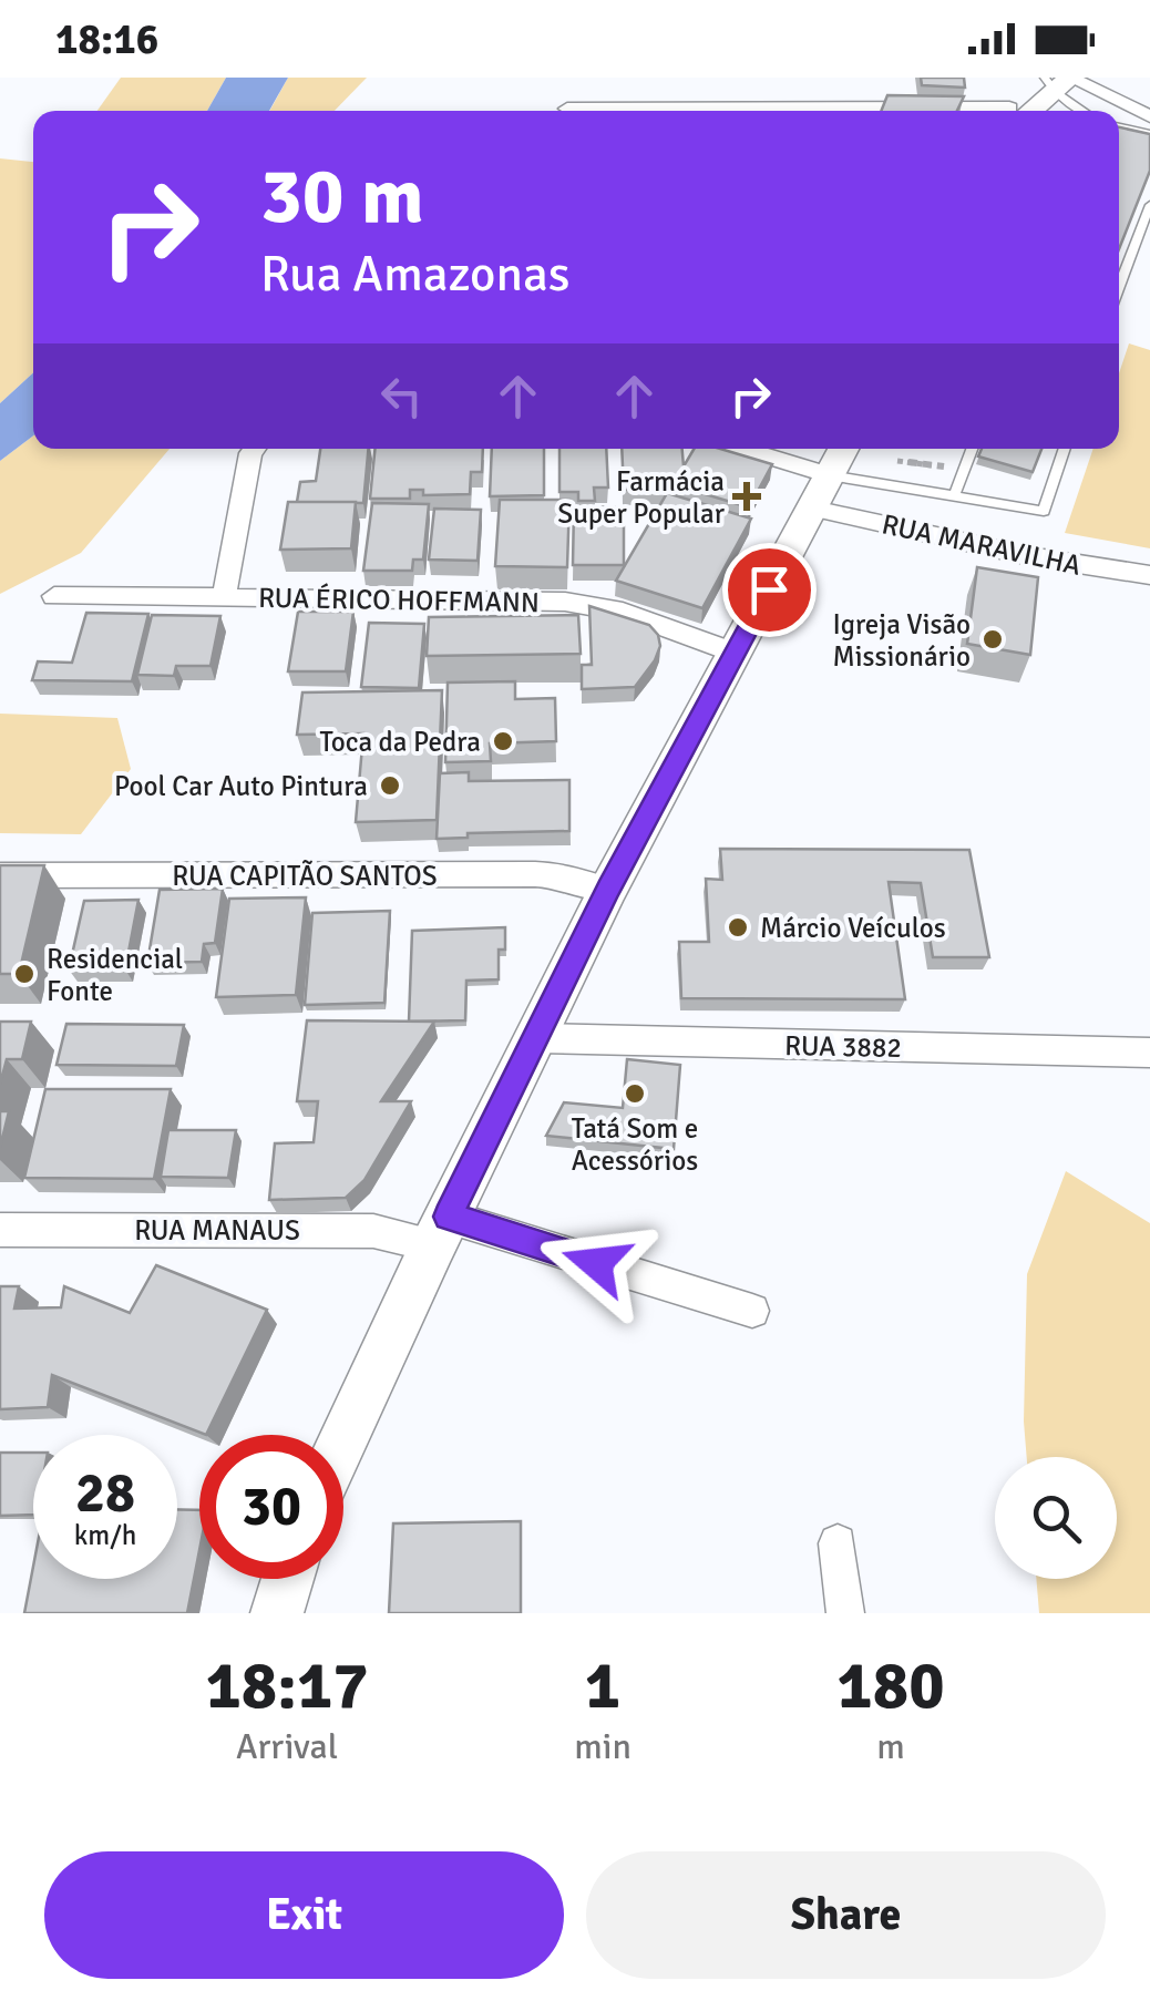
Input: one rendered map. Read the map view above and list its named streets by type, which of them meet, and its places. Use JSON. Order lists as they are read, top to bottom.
{
  "streets": {
    "street": [
      "RUA MARAVILHA",
      "RUA ÉRICO HOFFMANN",
      "RUA CAPITÃO SANTOS",
      "RUA 3882",
      "RUA MANAUS"
    ]
  },
  "places": {
    "health": ["Farmácia Super Popular"],
    "other": [
      "Igreja Visão Missionário",
      "Toca da Pedra",
      "Pool Car Auto Pintura",
      "Márcio Veículos",
      "Residencial Fonte",
      "Tatá Som e Acessórios"
    ]
  },
  "page": {
    "status": "18:16",
    "turn": ["30 m", "Rua Amazonas"],
    "speed": "28 km/h",
    "limit": "30",
    "eta": [
      "18:17",
      "Arrival",
      "1",
      "min",
      "180",
      "m"
    ],
    "buttons": ["Exit", "Share"]
  }
}
